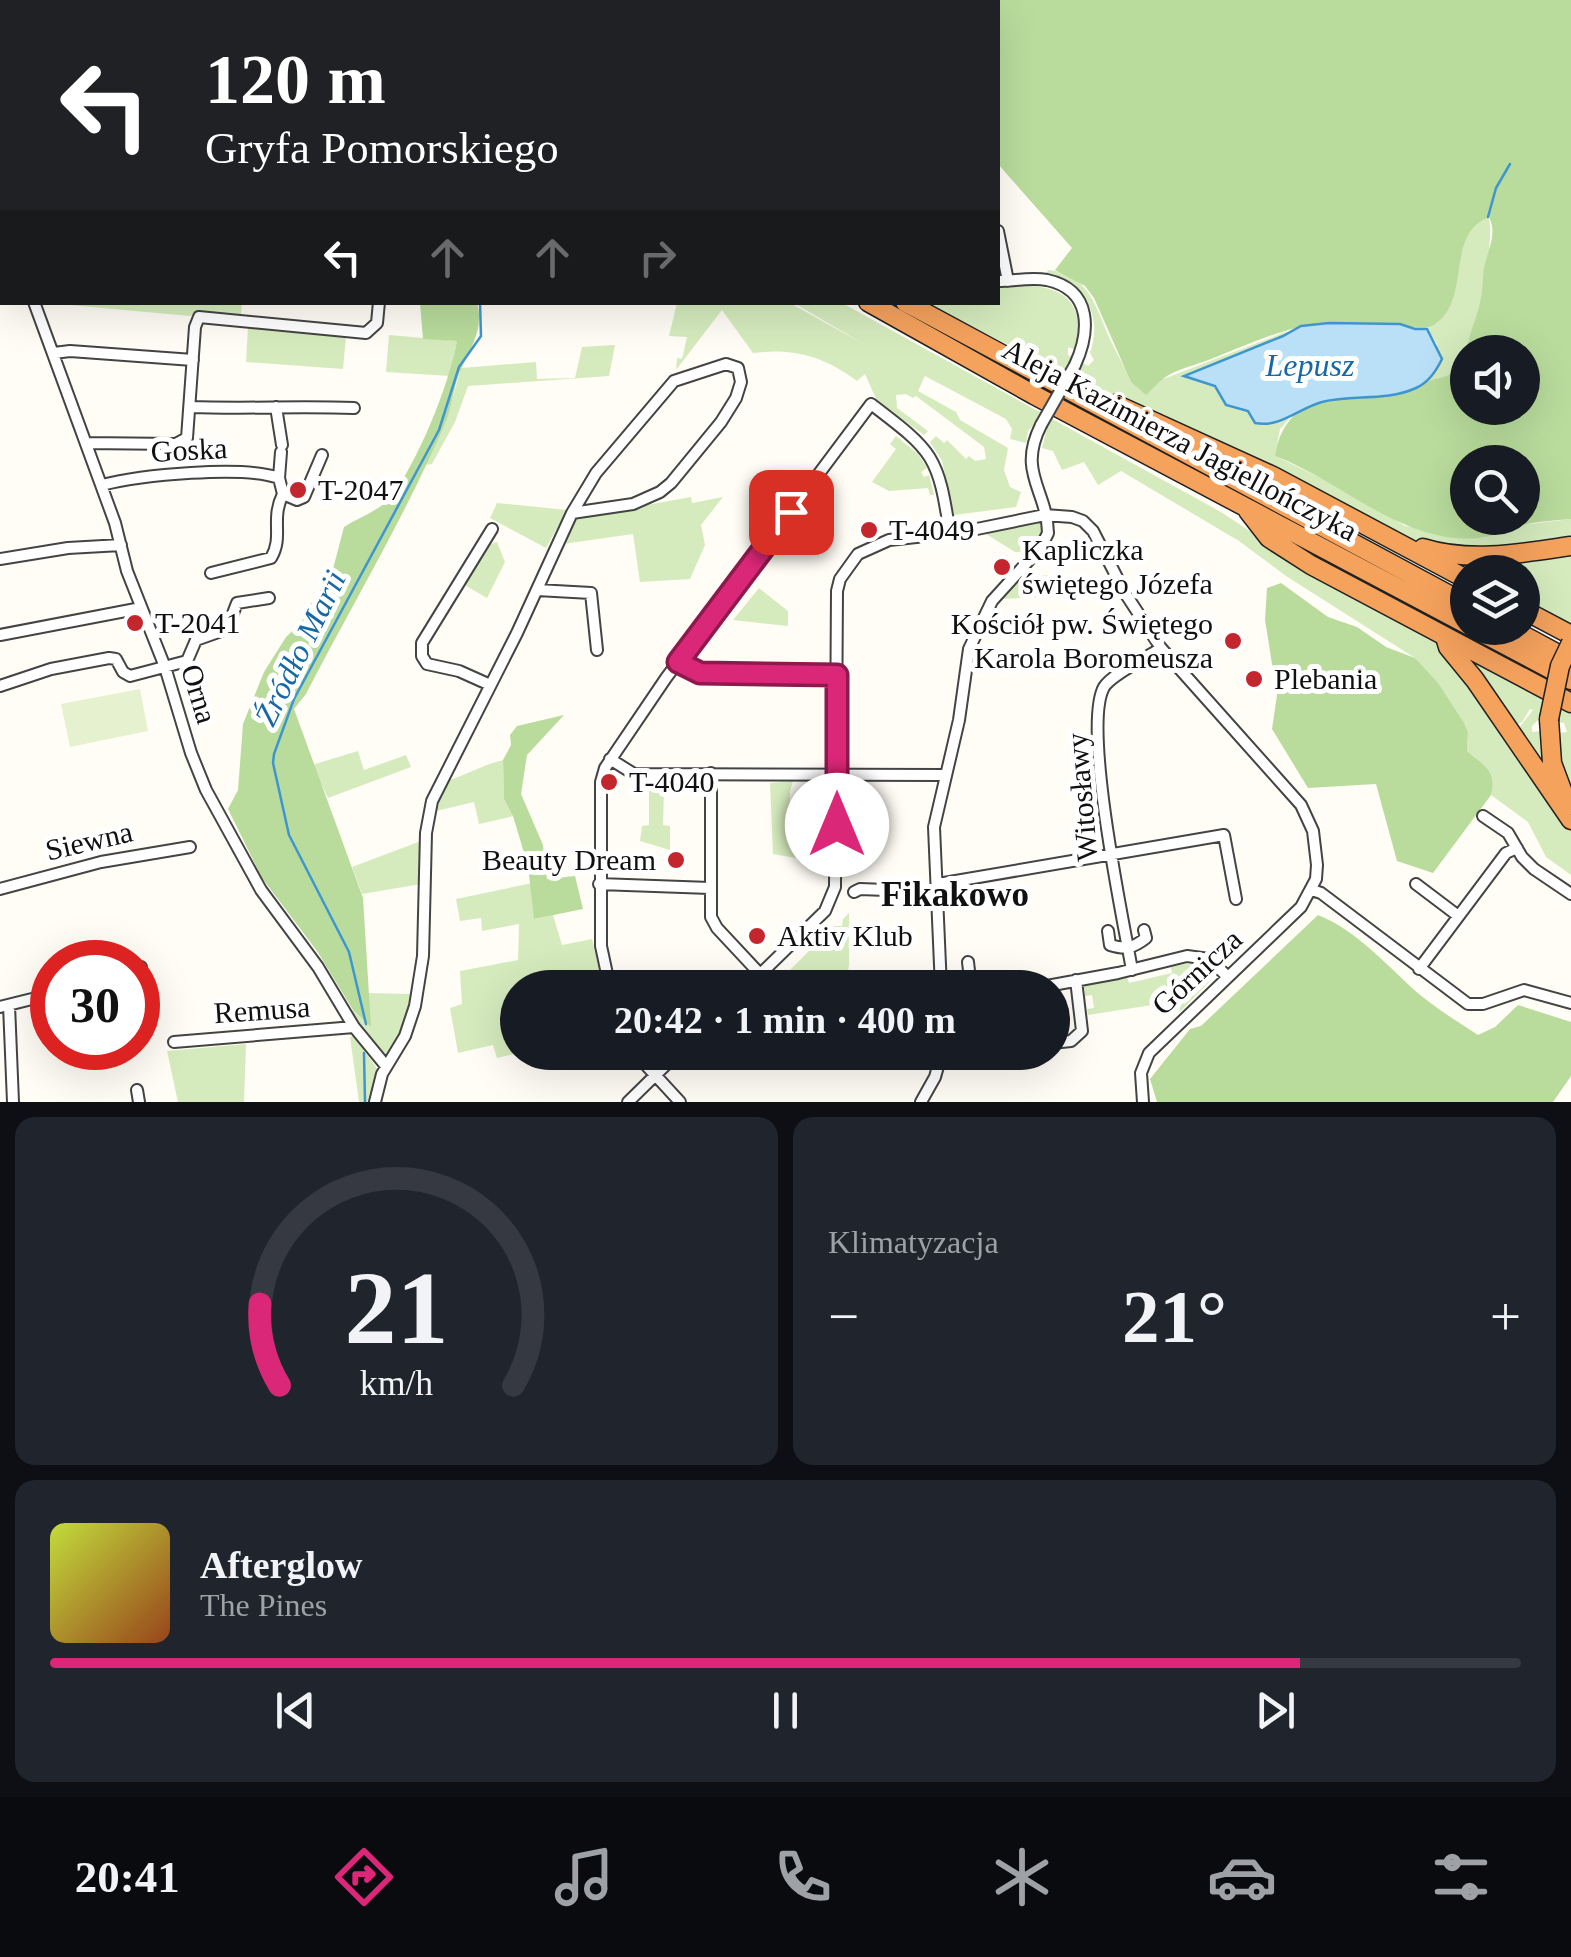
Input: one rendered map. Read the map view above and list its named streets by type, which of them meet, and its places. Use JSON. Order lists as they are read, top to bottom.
{
  "streets": {
    "highway": ["Aleja Kazimierza Jagiellończyka"],
    "street": [
      "Goska",
      "Orna",
      "Witosławy",
      "Siewna",
      "Górnicza",
      "Remusa"
    ]
  },
  "crossings": [
    ["Goska", "Orna"],
    ["Orna", "Remusa"]
  ],
  "districts": ["Fikakowo"],
  "water": ["Lepusz", "Źródło Marii"],
  "places": [
    "T-2047",
    "T-4049",
    "Kapliczka świętego Józefa",
    "T-2041",
    "Kościół pw. Świętego Karola Boromeusza",
    "Plebania",
    "T-4040",
    "Beauty Dream",
    "Aktiv Klub"
  ],
  "page": {
    "turn": ["120 m", "Gryfa Pomorskiego"],
    "limit": "30",
    "trip": "20:42 · 1 min · 400 m",
    "tile": "Klimatyzacja",
    "heat": ["−", "21°", "+"],
    "song": ["Afterglow", "The Pines"],
    "tabs": "20:41",
    "gauge": ["21", "km/h"]
  }
}
